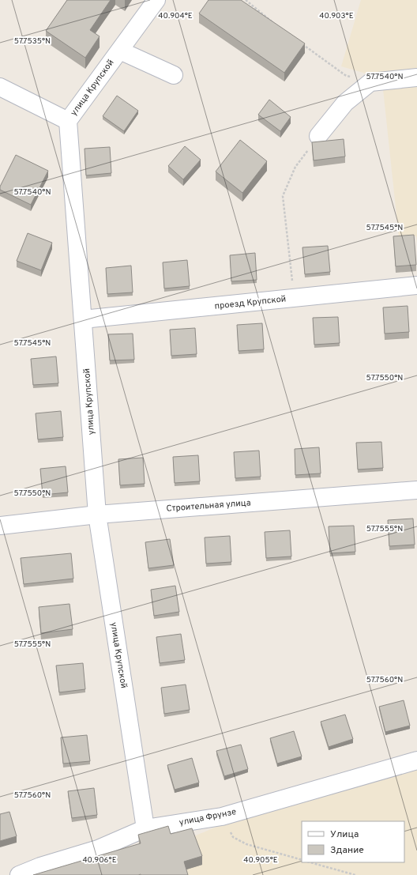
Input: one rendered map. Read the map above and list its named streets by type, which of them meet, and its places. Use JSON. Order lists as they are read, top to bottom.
{
  "streets": {
    "street": [
      "улица Крупской",
      "проезд Крупской",
      "Строительная улица",
      "улица Фрунзе"
    ]
  },
  "crossings": [
    ["улица Крупской", "проезд Крупской"],
    ["улица Крупской", "Строительная улица"],
    ["улица Крупской", "улица Фрунзе"]
  ],
  "legend": ["Улица", "Здание"],
  "coordinates": [
    "40.904°E",
    "40.903°E",
    "57.7535°N",
    "57.7540°N",
    "57.7545°N",
    "57.7550°N",
    "57.7555°N",
    "57.7560°N",
    "40.906°E",
    "40.905°E"
  ]
}
